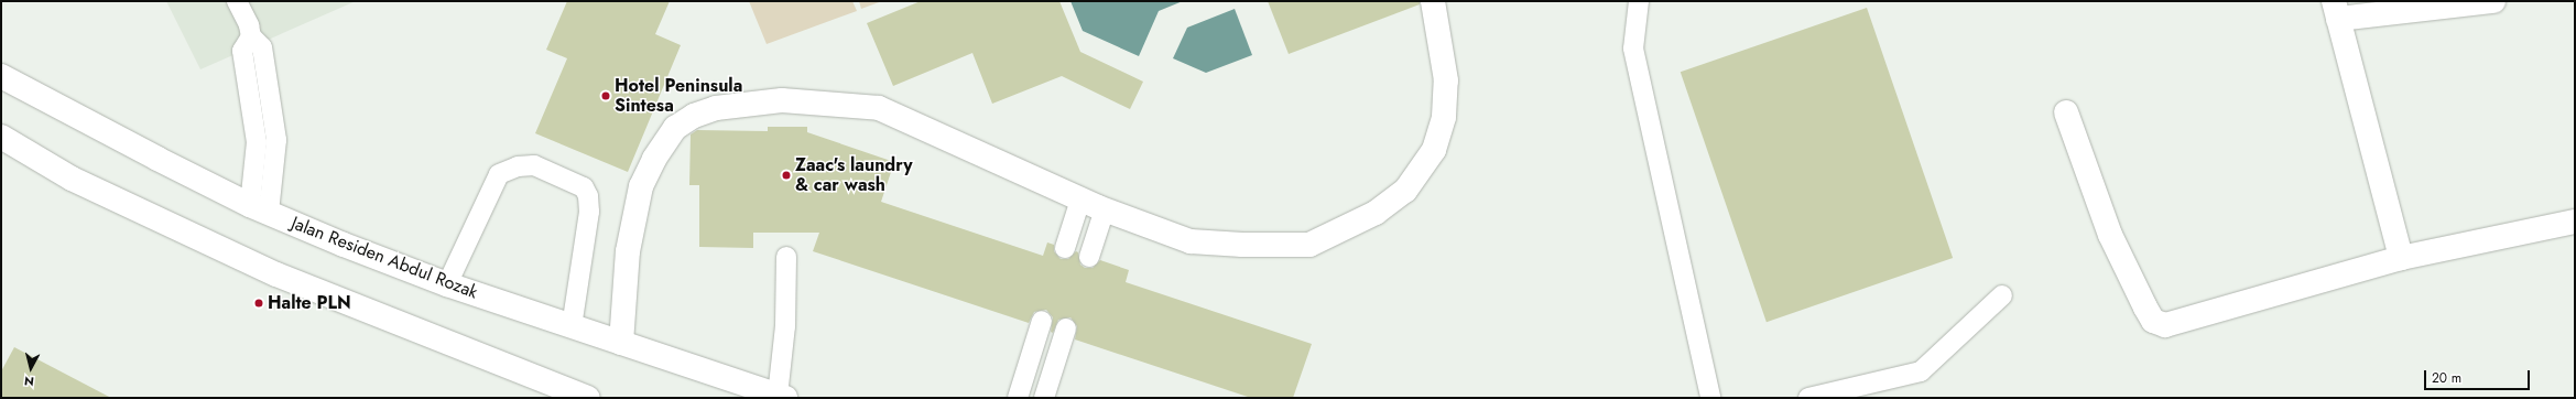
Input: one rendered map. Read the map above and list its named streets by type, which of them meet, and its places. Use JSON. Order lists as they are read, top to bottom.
{
  "streets": {
    "main road": ["Jalan Residen Abdul Rozak"]
  },
  "places": ["Hotel Peninsula Sintesa", "Zaac's laundry & car wash", "Halte PLN"],
  "scale_bar": "20 m",
  "north": "bottom"
}
